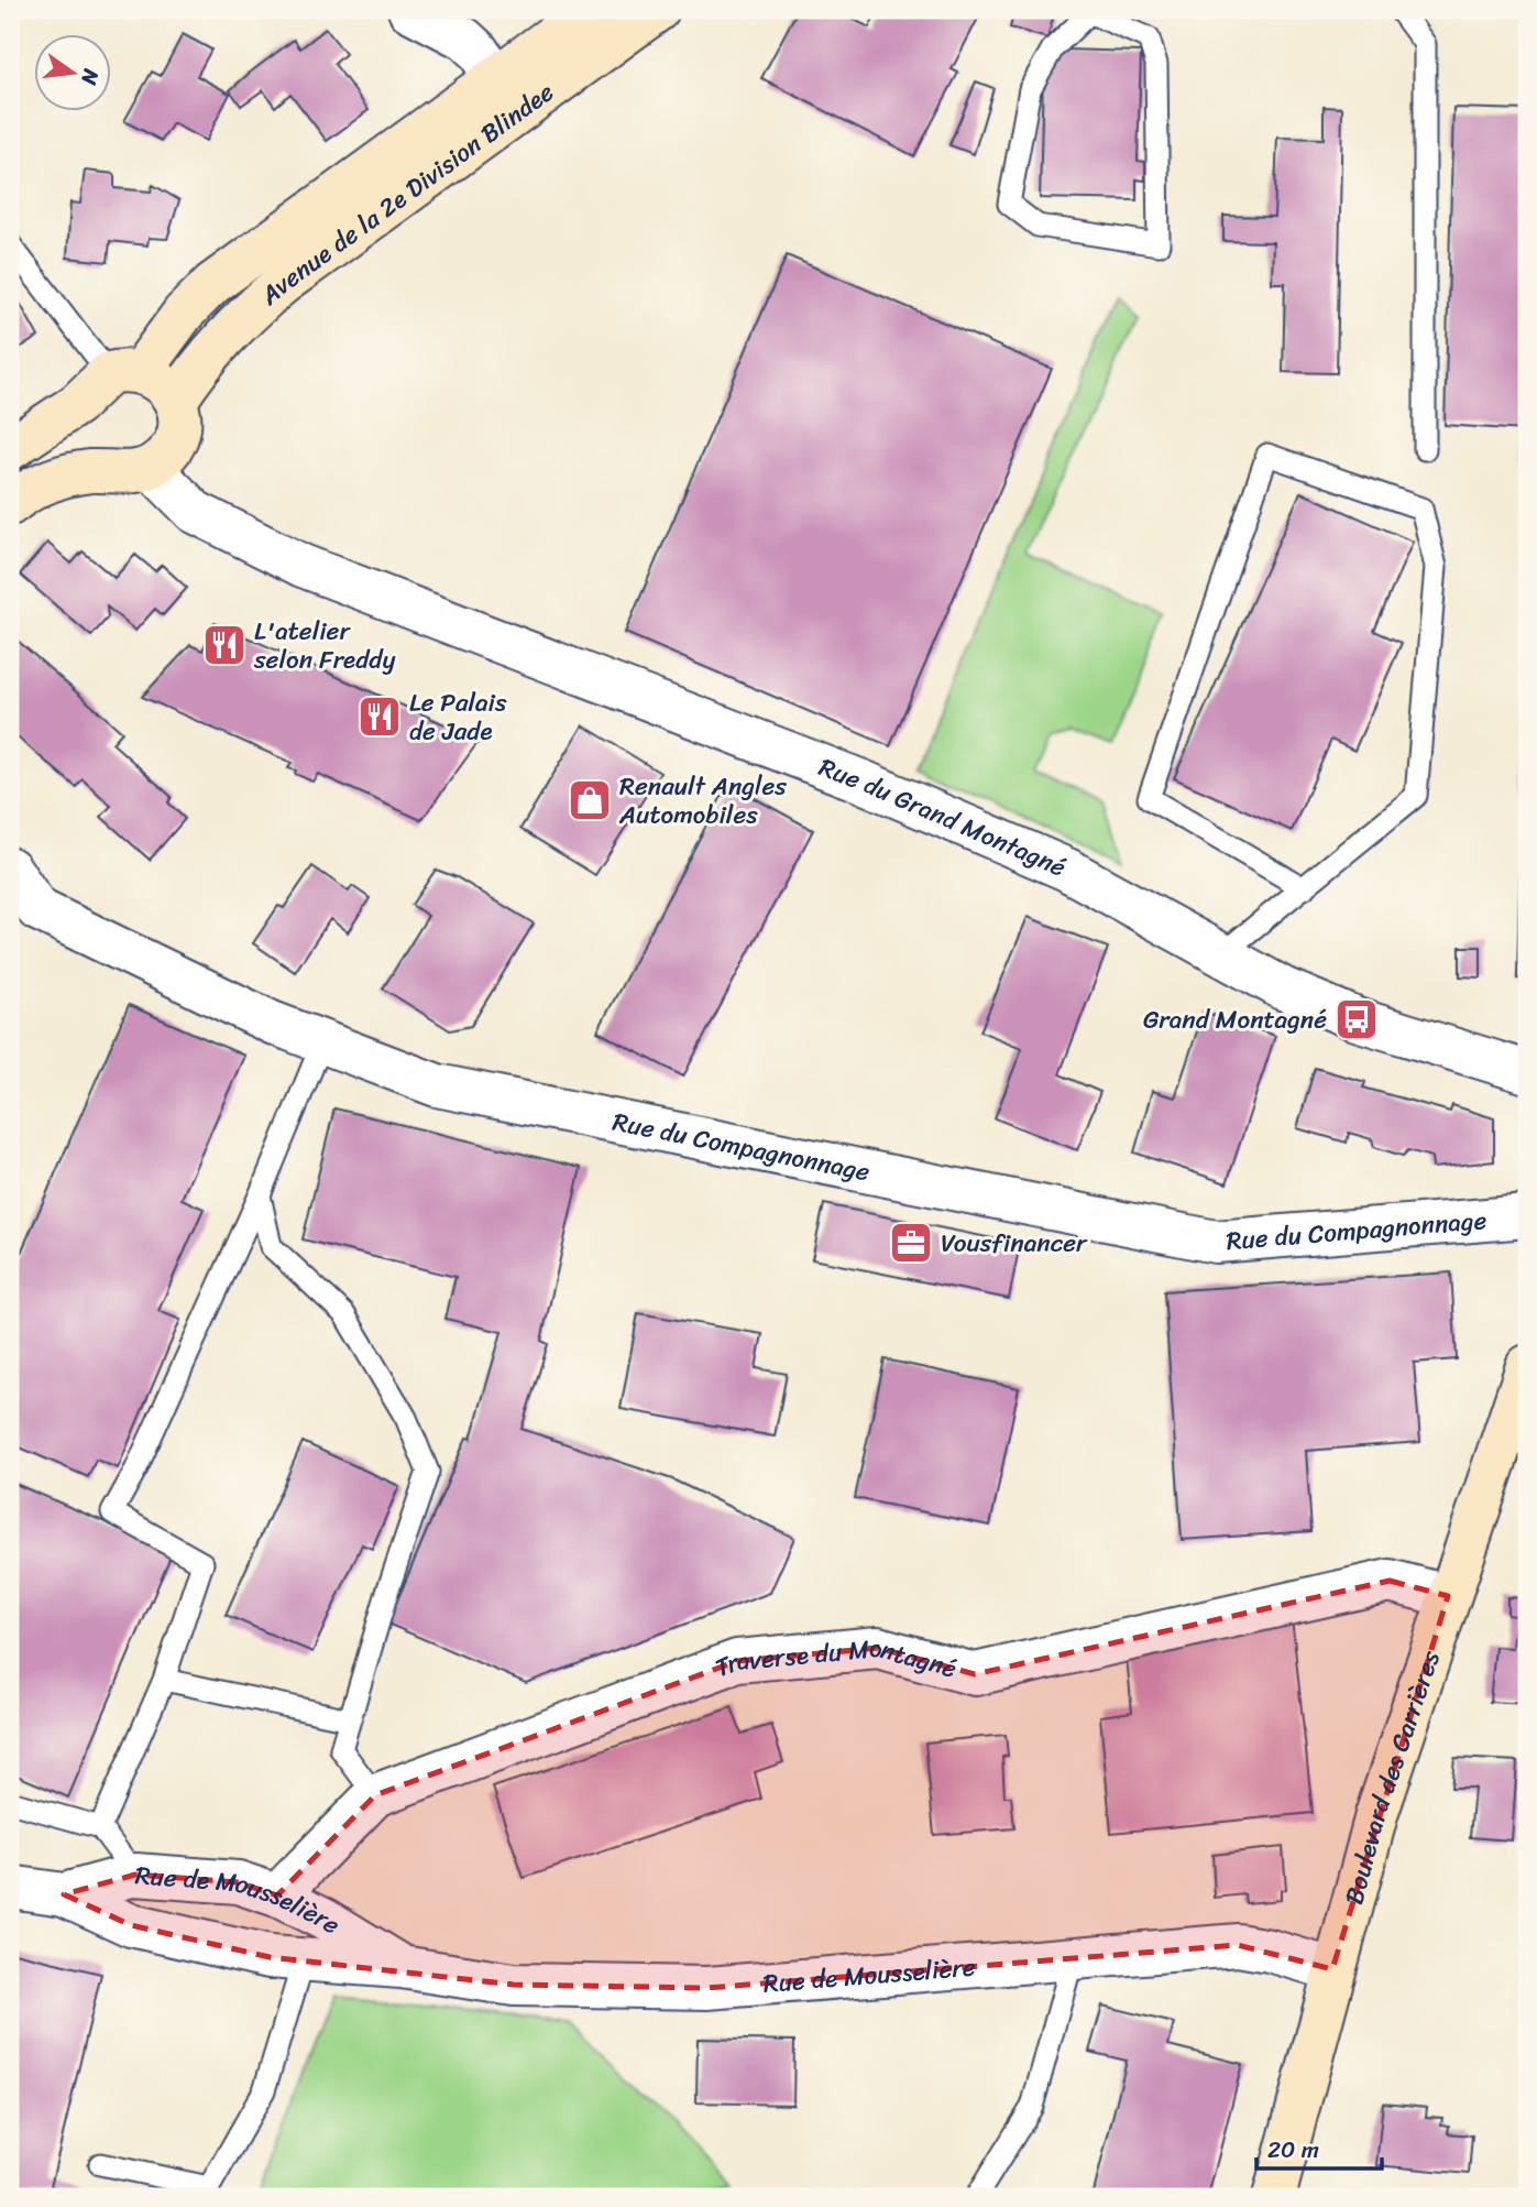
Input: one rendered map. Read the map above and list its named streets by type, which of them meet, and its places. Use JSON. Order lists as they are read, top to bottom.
{
  "streets": {
    "main road": ["Avenue de la 2e Division Blindee", "Boulevard des Carrières"],
    "street": [
      "Rue du Grand Montagné",
      "Rue du Compagnonnage",
      "Traverse du Montagné",
      "Rue de Mousselière"
    ]
  },
  "crossings": [
    ["Traverse du Montagné", "Boulevard des Carrières"],
    ["Traverse du Montagné", "Rue de Mousselière"],
    ["Boulevard des Carrières", "Rue de Mousselière"]
  ],
  "places": {
    "restaurant": ["L'atelier selon Freddy", "Le Palais de Jade"],
    "shop": ["Renault Angles Automobiles"],
    "bus stop": ["Grand Montagné"],
    "office": ["Vousfinancer"]
  },
  "scale_bar": "20 m",
  "north": "right"
}
